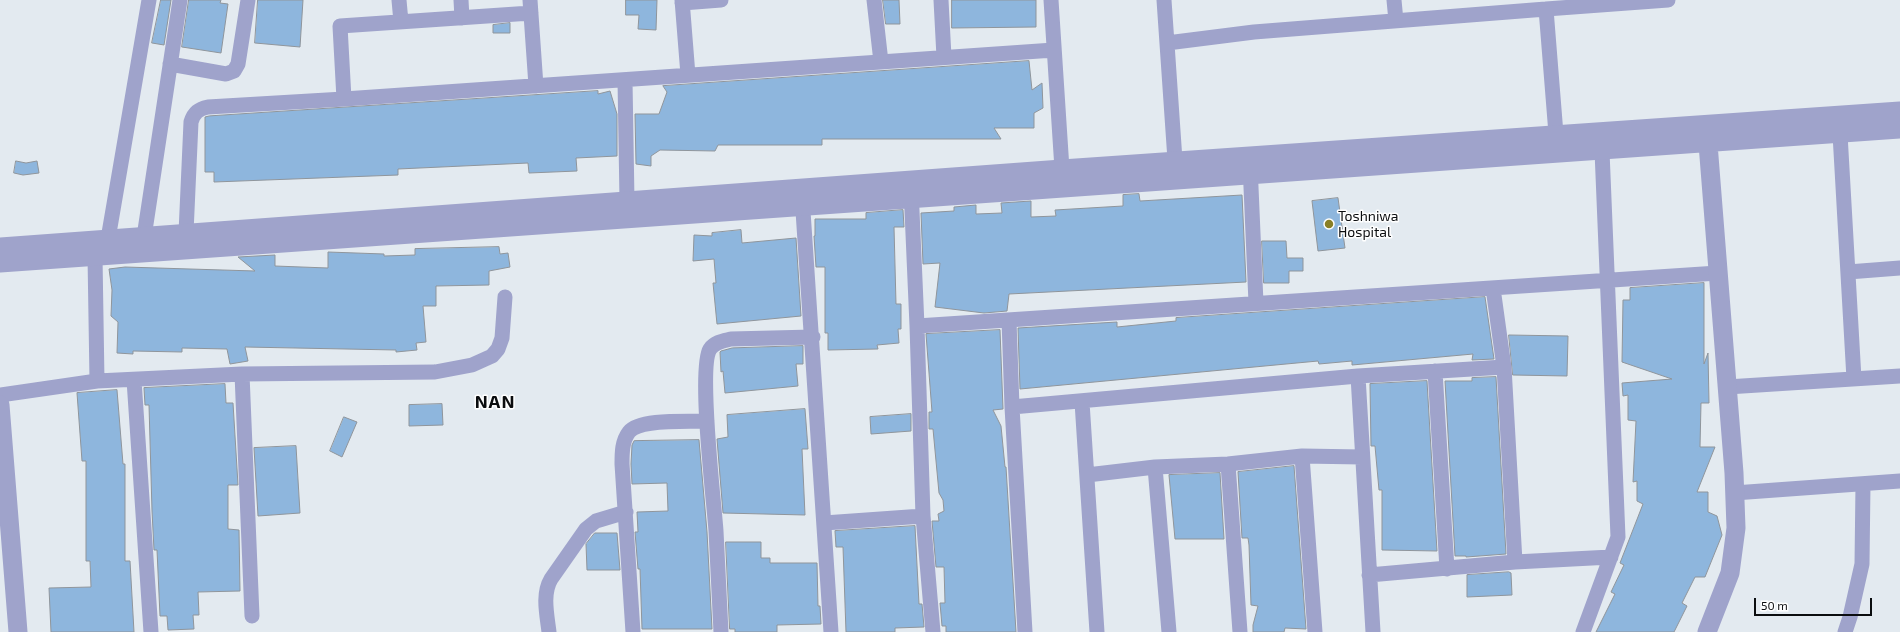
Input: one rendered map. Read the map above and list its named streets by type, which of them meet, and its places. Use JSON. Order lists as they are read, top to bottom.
{
  "districts": ["NAN"],
  "places": ["Toshniwa Hospital"],
  "scale_bar": "50 m"
}
